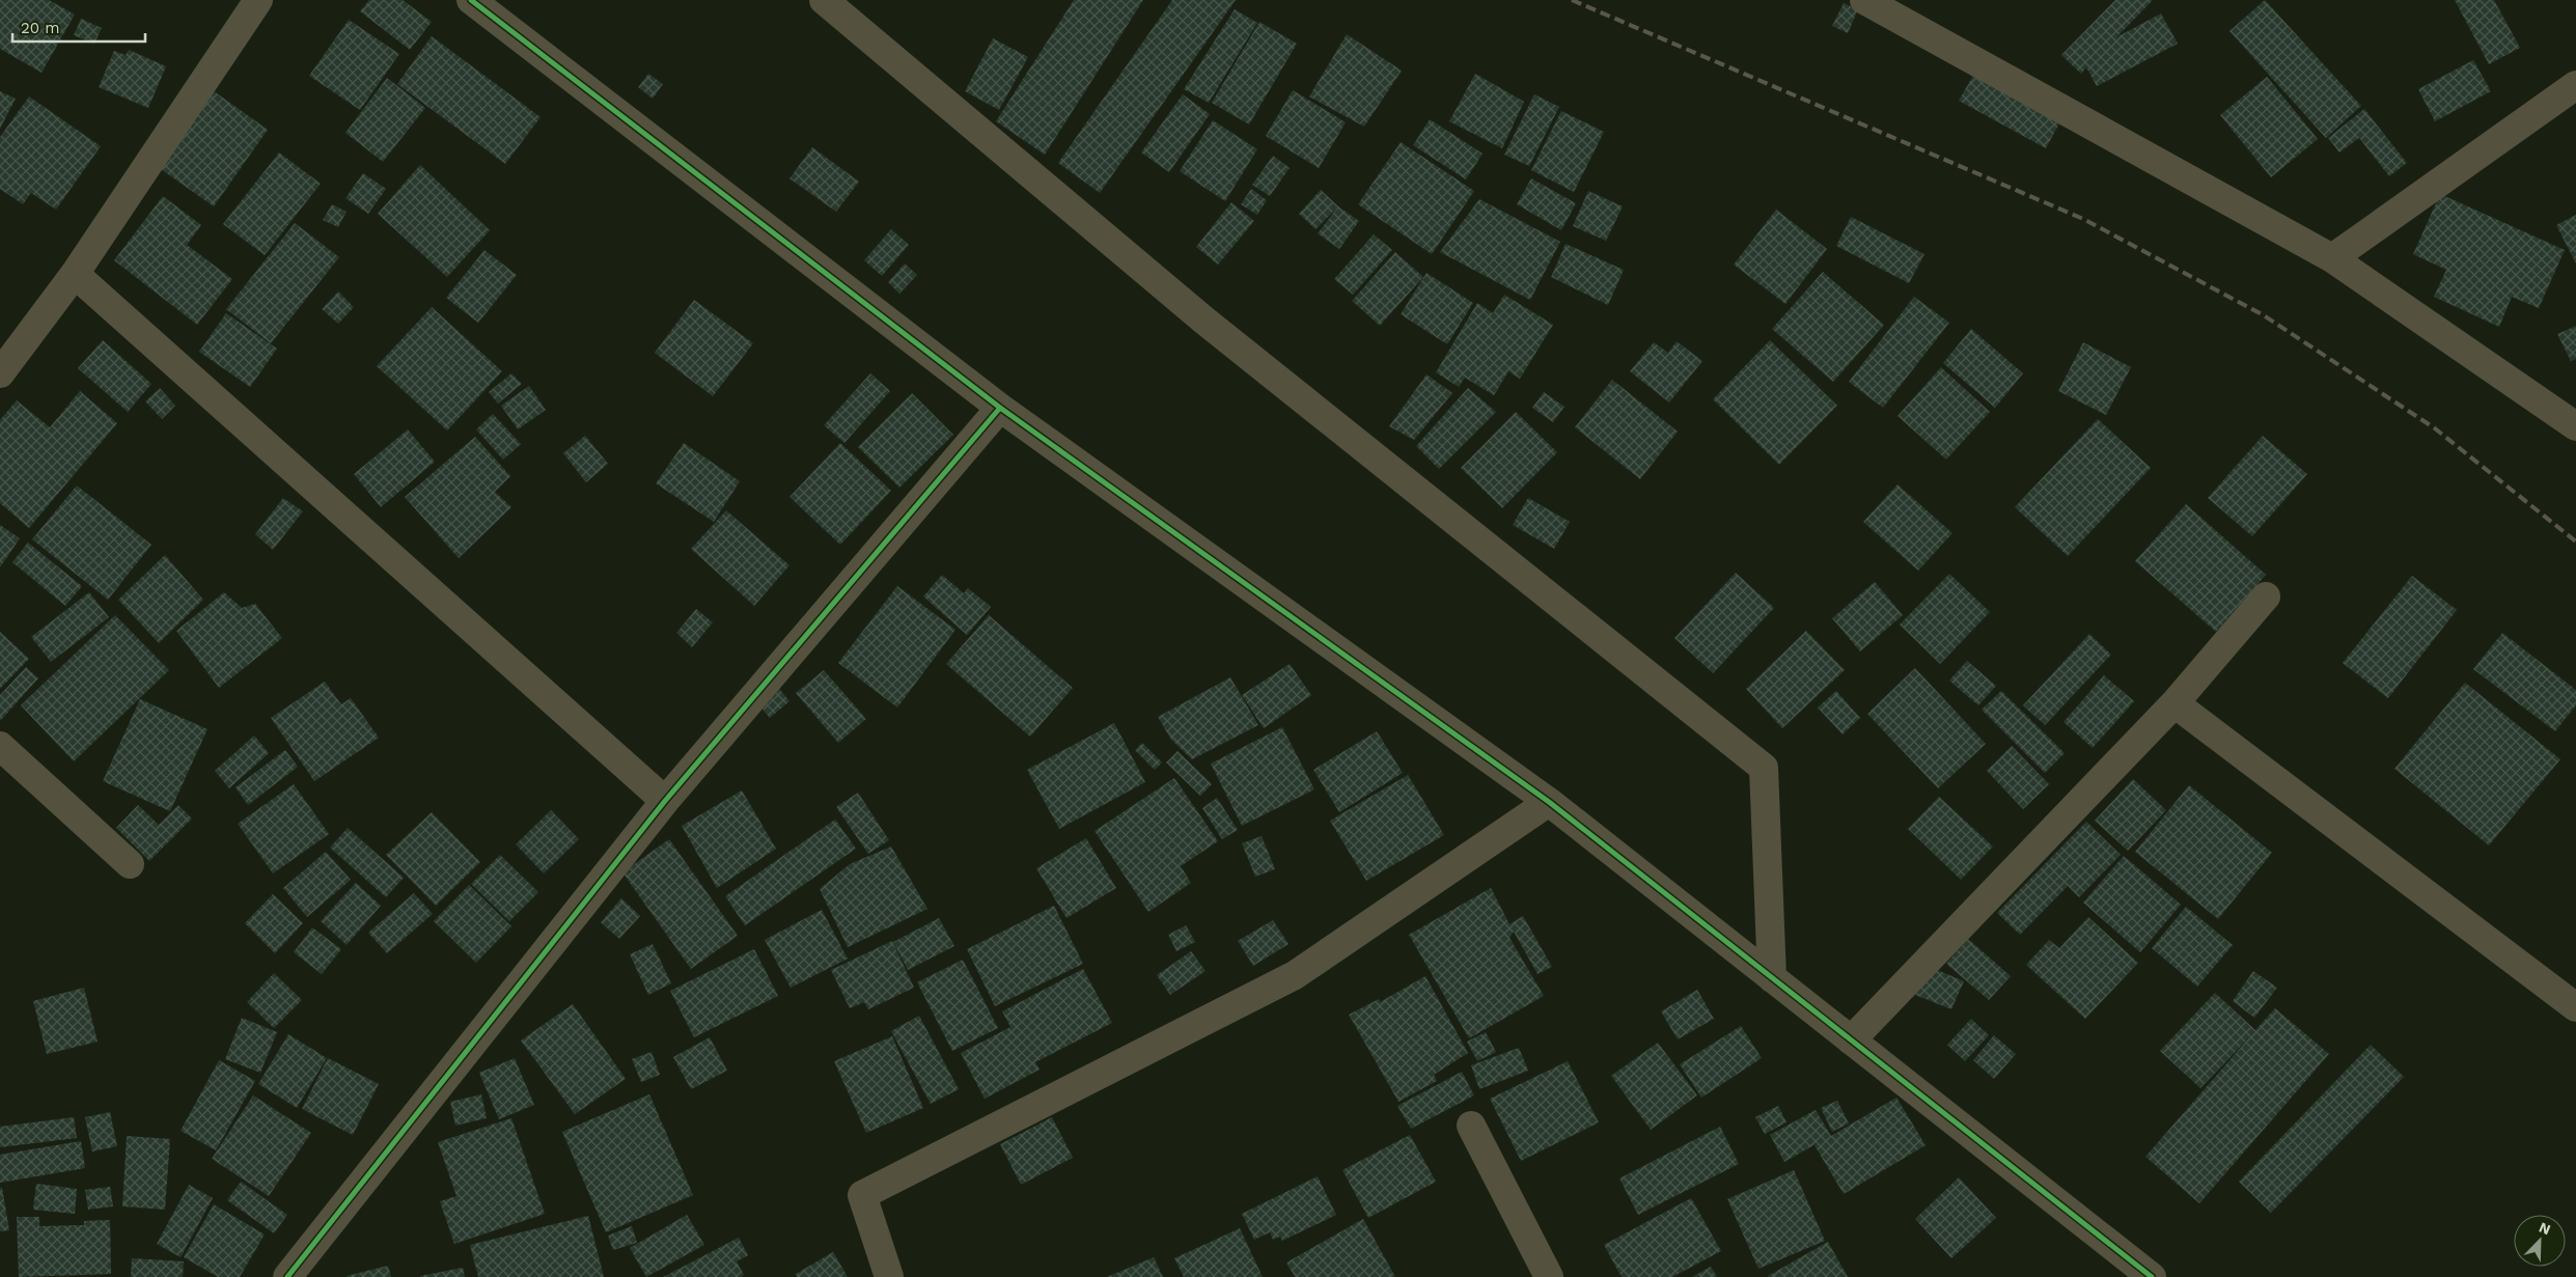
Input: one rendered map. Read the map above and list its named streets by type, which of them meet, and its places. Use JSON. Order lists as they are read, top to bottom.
{
  "scale_bar": "20 m",
  "north": "top right"
}
